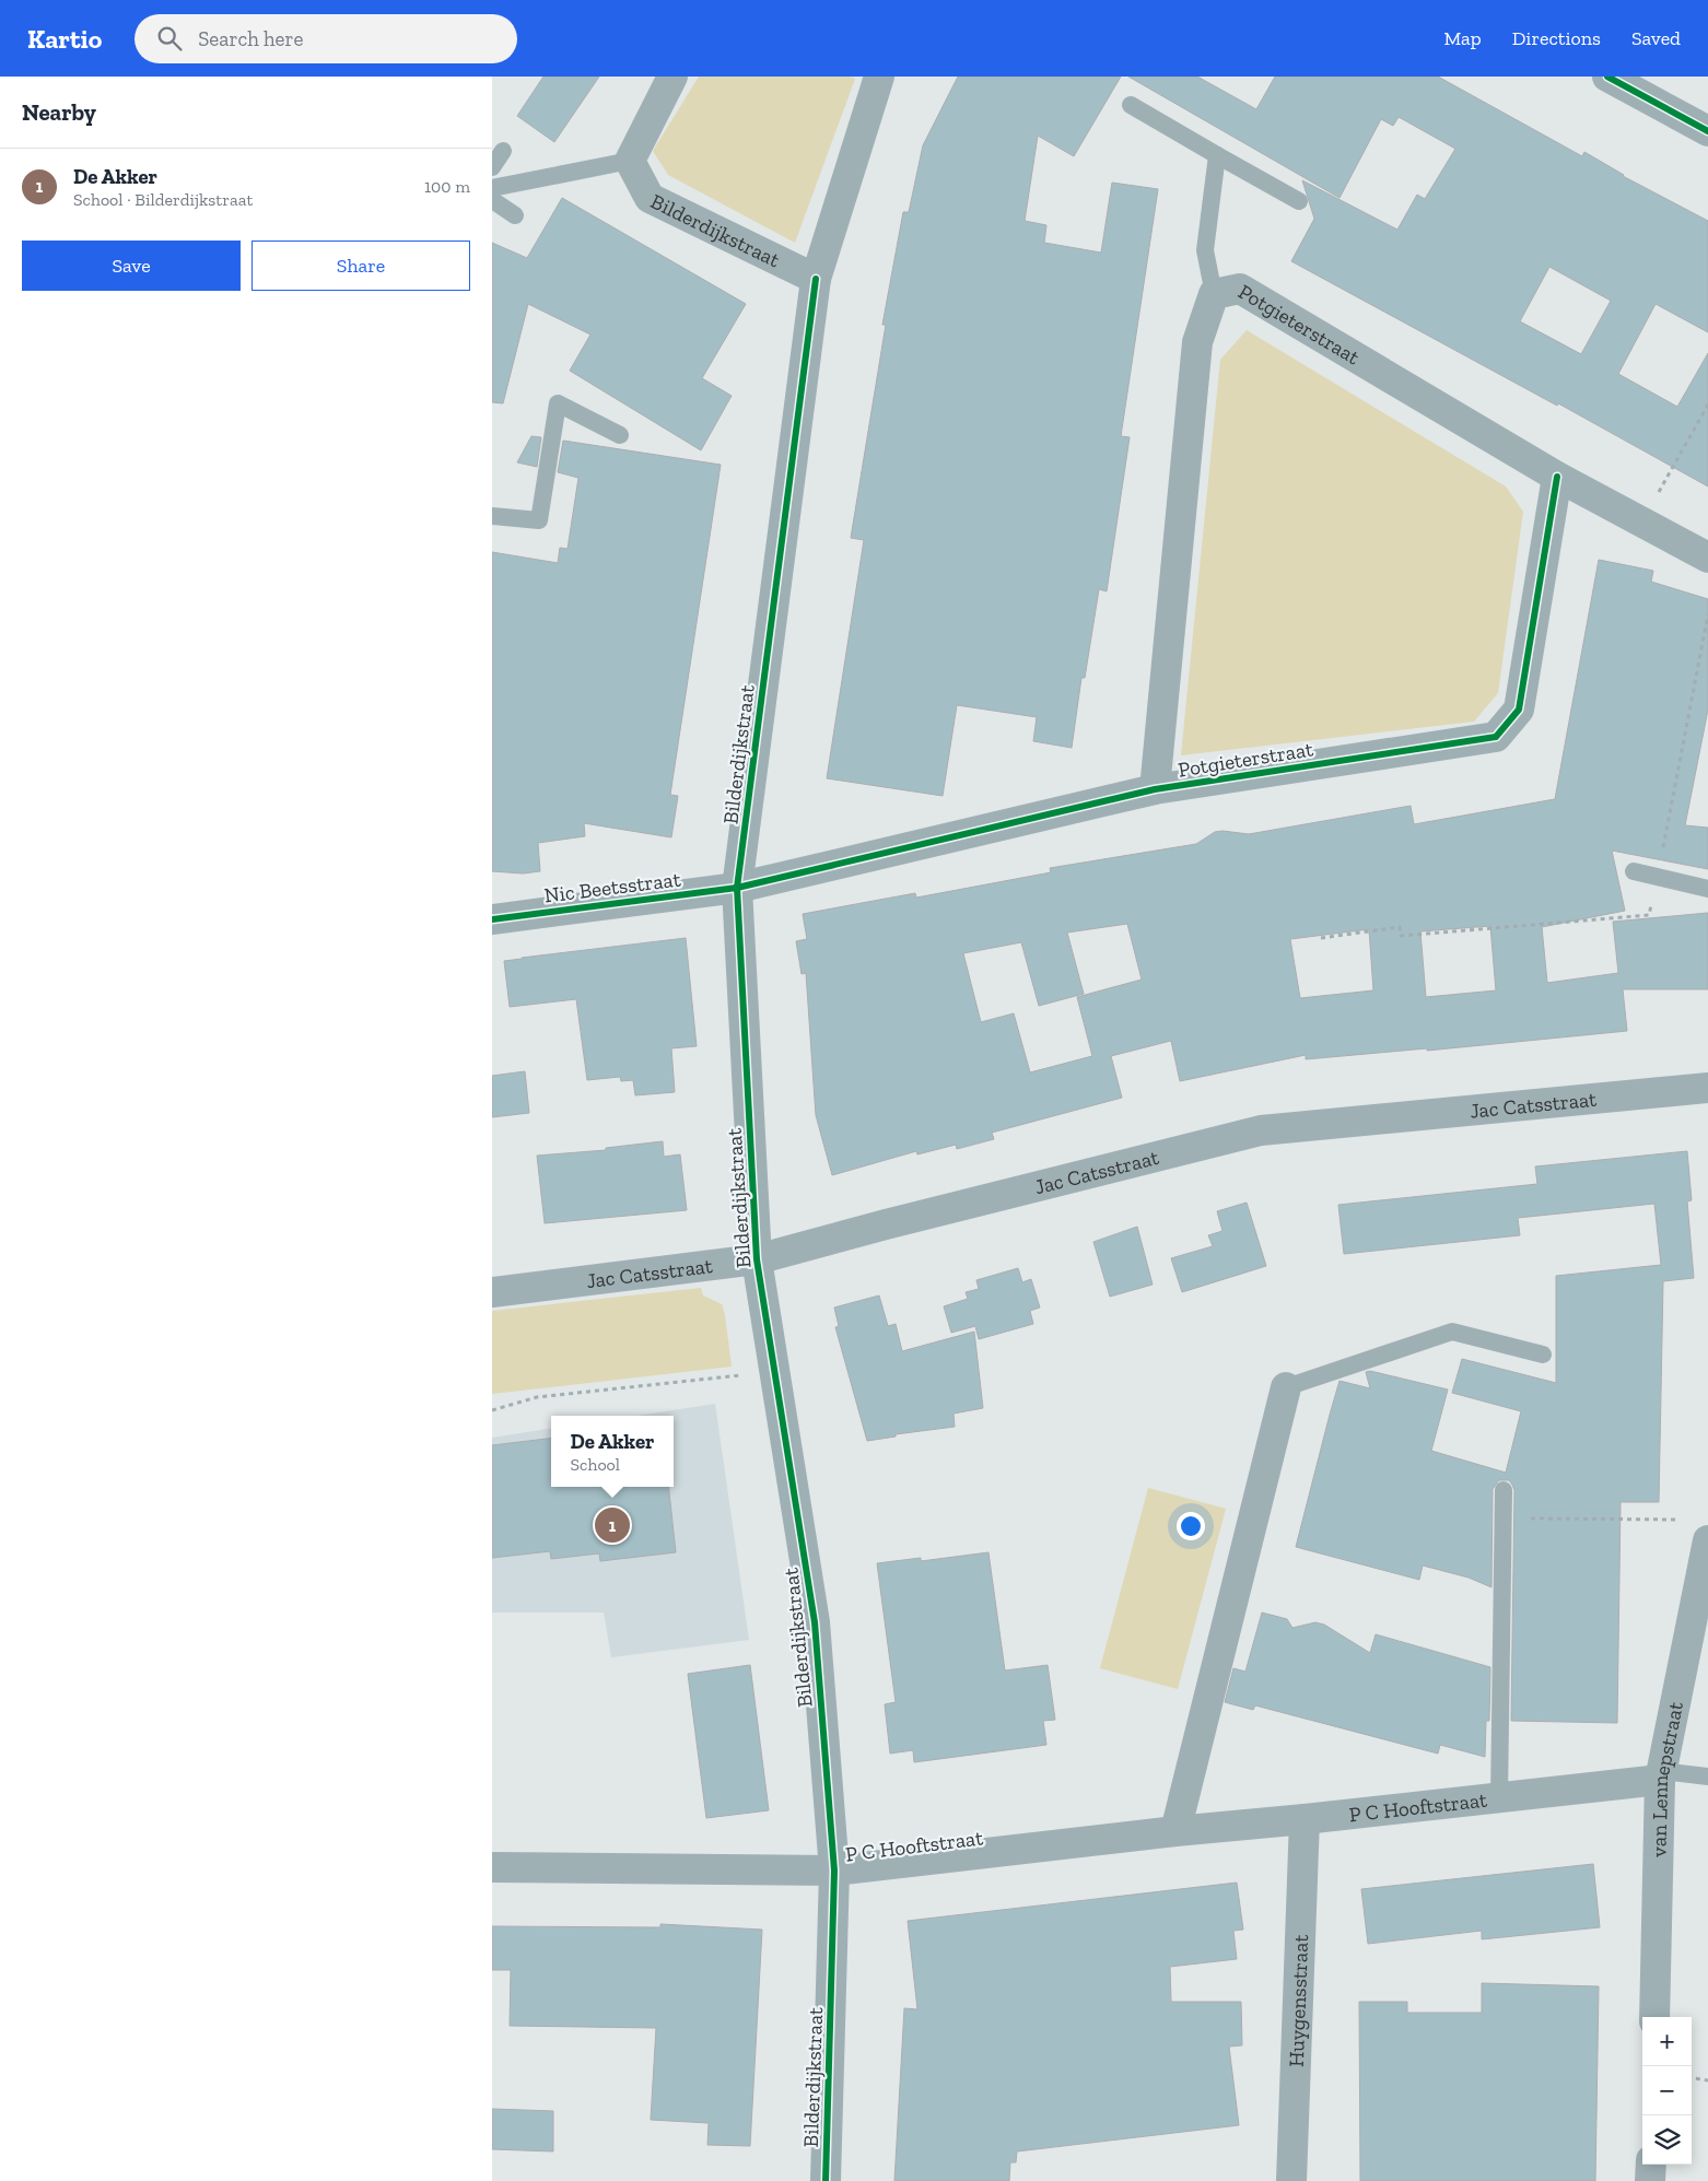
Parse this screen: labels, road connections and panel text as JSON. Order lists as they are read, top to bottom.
{
  "streets": {
    "street": [
      "Bilderdijkstraat",
      "Potgieterstraat",
      "Nic Beetsstraat",
      "Jac Catsstraat",
      "van Lennepstraat",
      "P C Hooftstraat",
      "Huygensstraat"
    ]
  },
  "crossings": [
    ["Bilderdijkstraat", "Potgieterstraat"],
    ["Bilderdijkstraat", "Nic Beetsstraat"],
    ["Bilderdijkstraat", "Jac Catsstraat"],
    ["Bilderdijkstraat", "P C Hooftstraat"],
    ["Potgieterstraat", "Nic Beetsstraat"],
    ["van Lennepstraat", "P C Hooftstraat"],
    ["P C Hooftstraat", "Huygensstraat"]
  ],
  "page": {
    "header": "Kartio",
    "search": "Search here",
    "nav": ["Map", "Directions", "Saved"],
    "heading": "Nearby",
    "list": [
      {
        "mark": "1",
        "name": "De Akker",
        "note": "School · Bilderdijkstraat",
        "value": "100 m"
      }
    ],
    "buttons": ["Save", "Share"],
    "popup": ["De Akker", "School"],
    "pins": "1",
    "map_buttons": ["+", "−"]
  }
}
